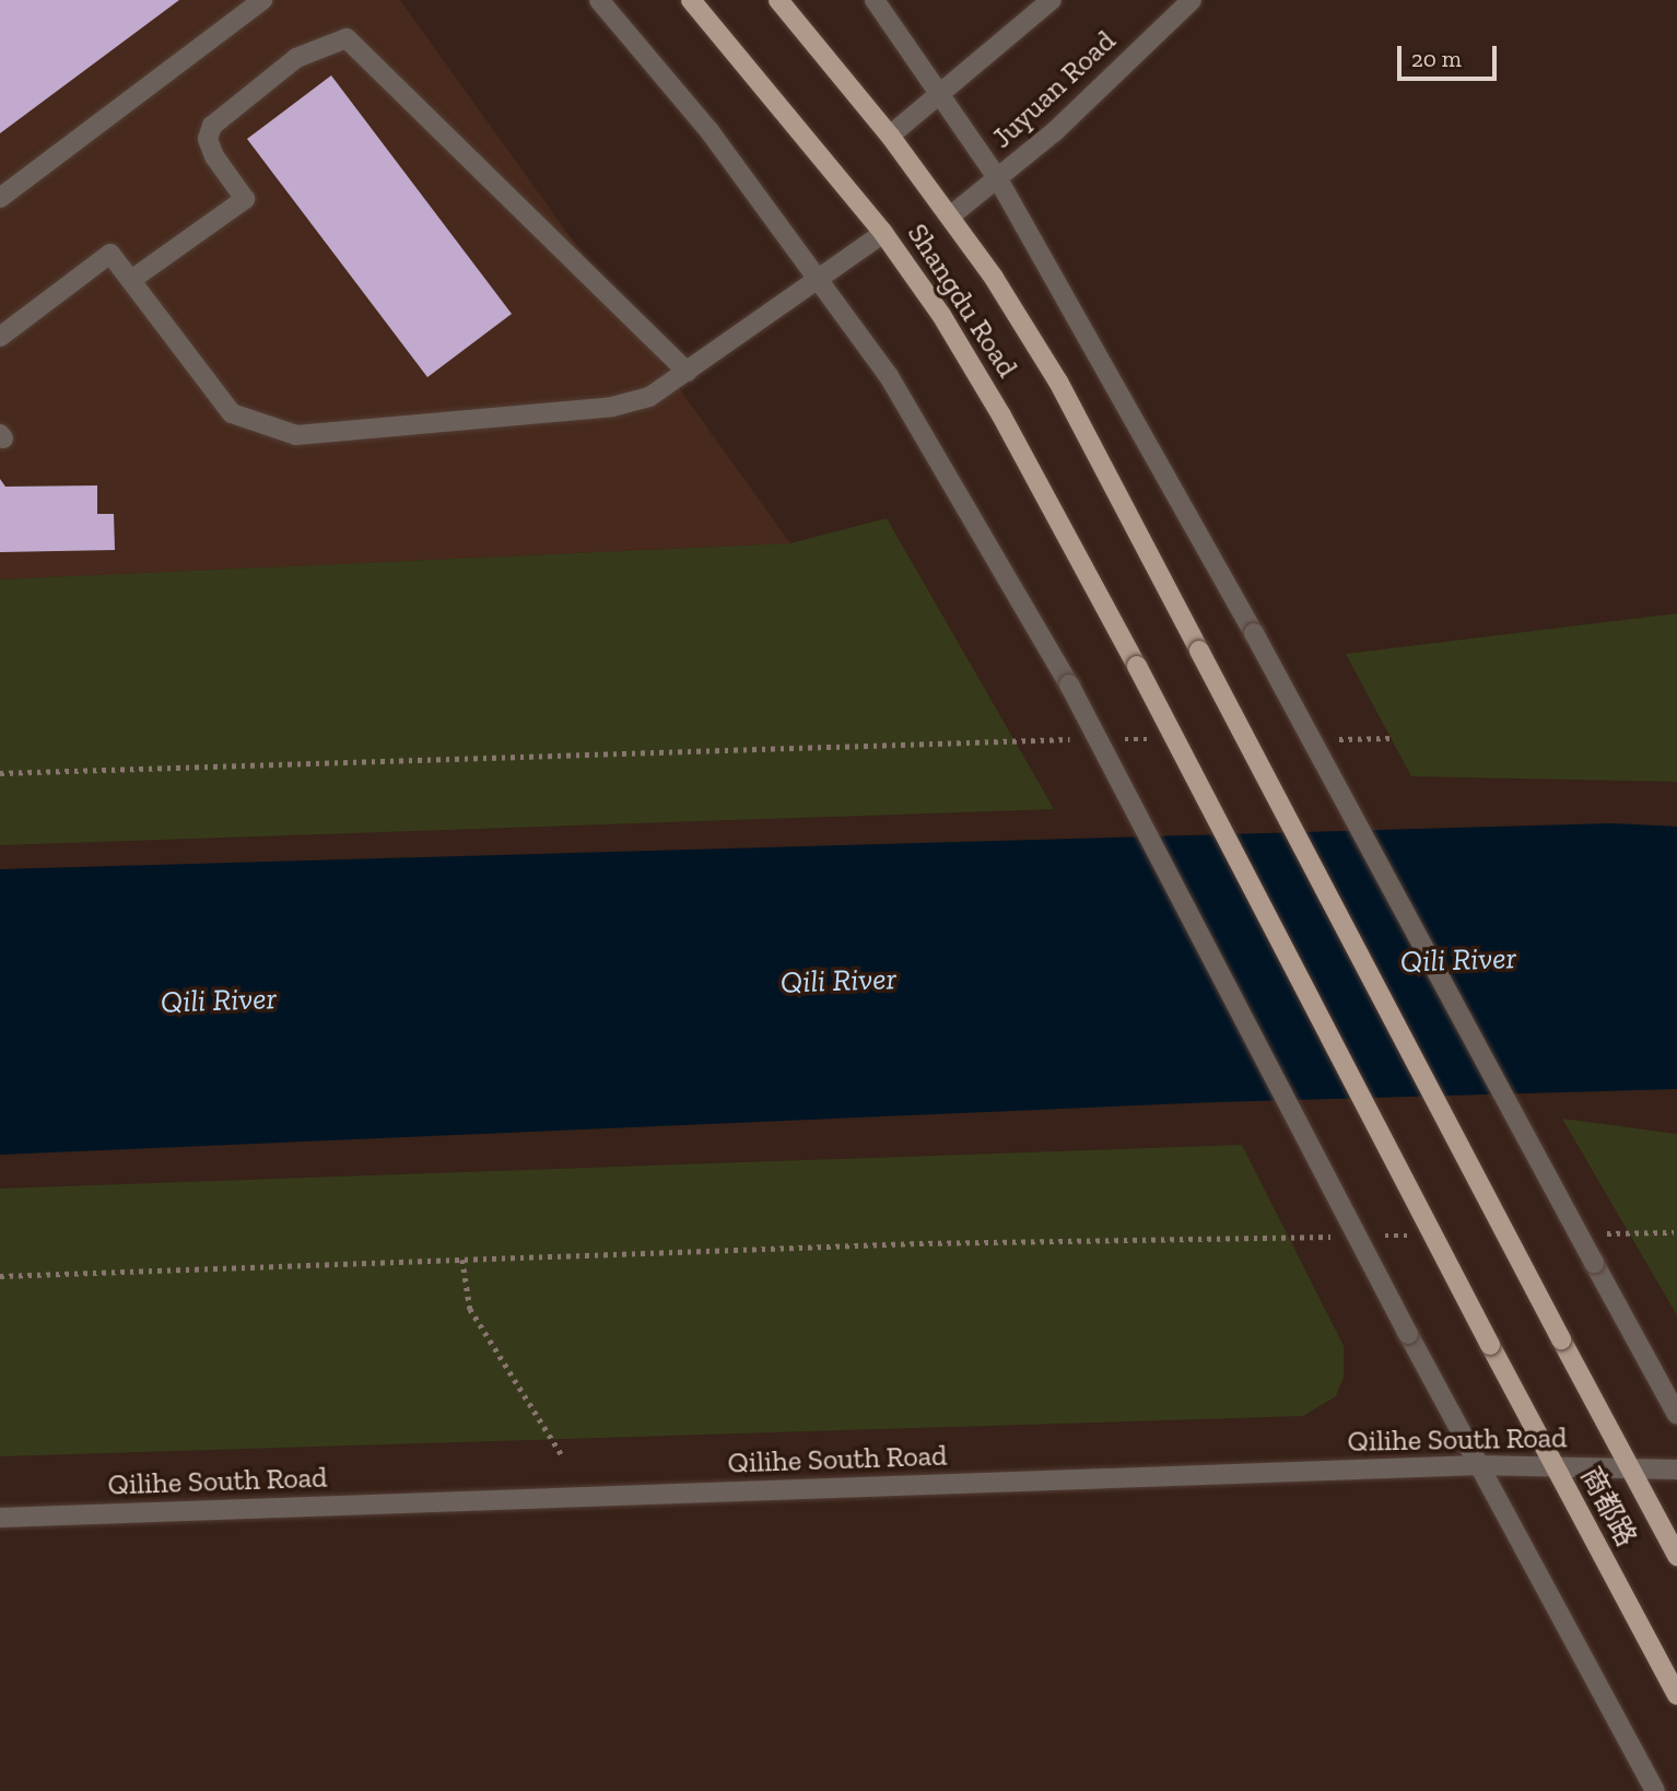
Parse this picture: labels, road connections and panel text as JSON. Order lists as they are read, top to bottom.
{
  "streets": {
    "main road": ["Shangdu Road", "商都路"],
    "street": ["Juyuan Road", "Qilihe South Road"]
  },
  "crossings": [
    ["Juyuan Road", "Shangdu Road"],
    ["Shangdu Road", "商都路"],
    ["Qilihe South Road", "商都路"]
  ],
  "water": ["Qili River"],
  "scale_bar": "20 m"
}
